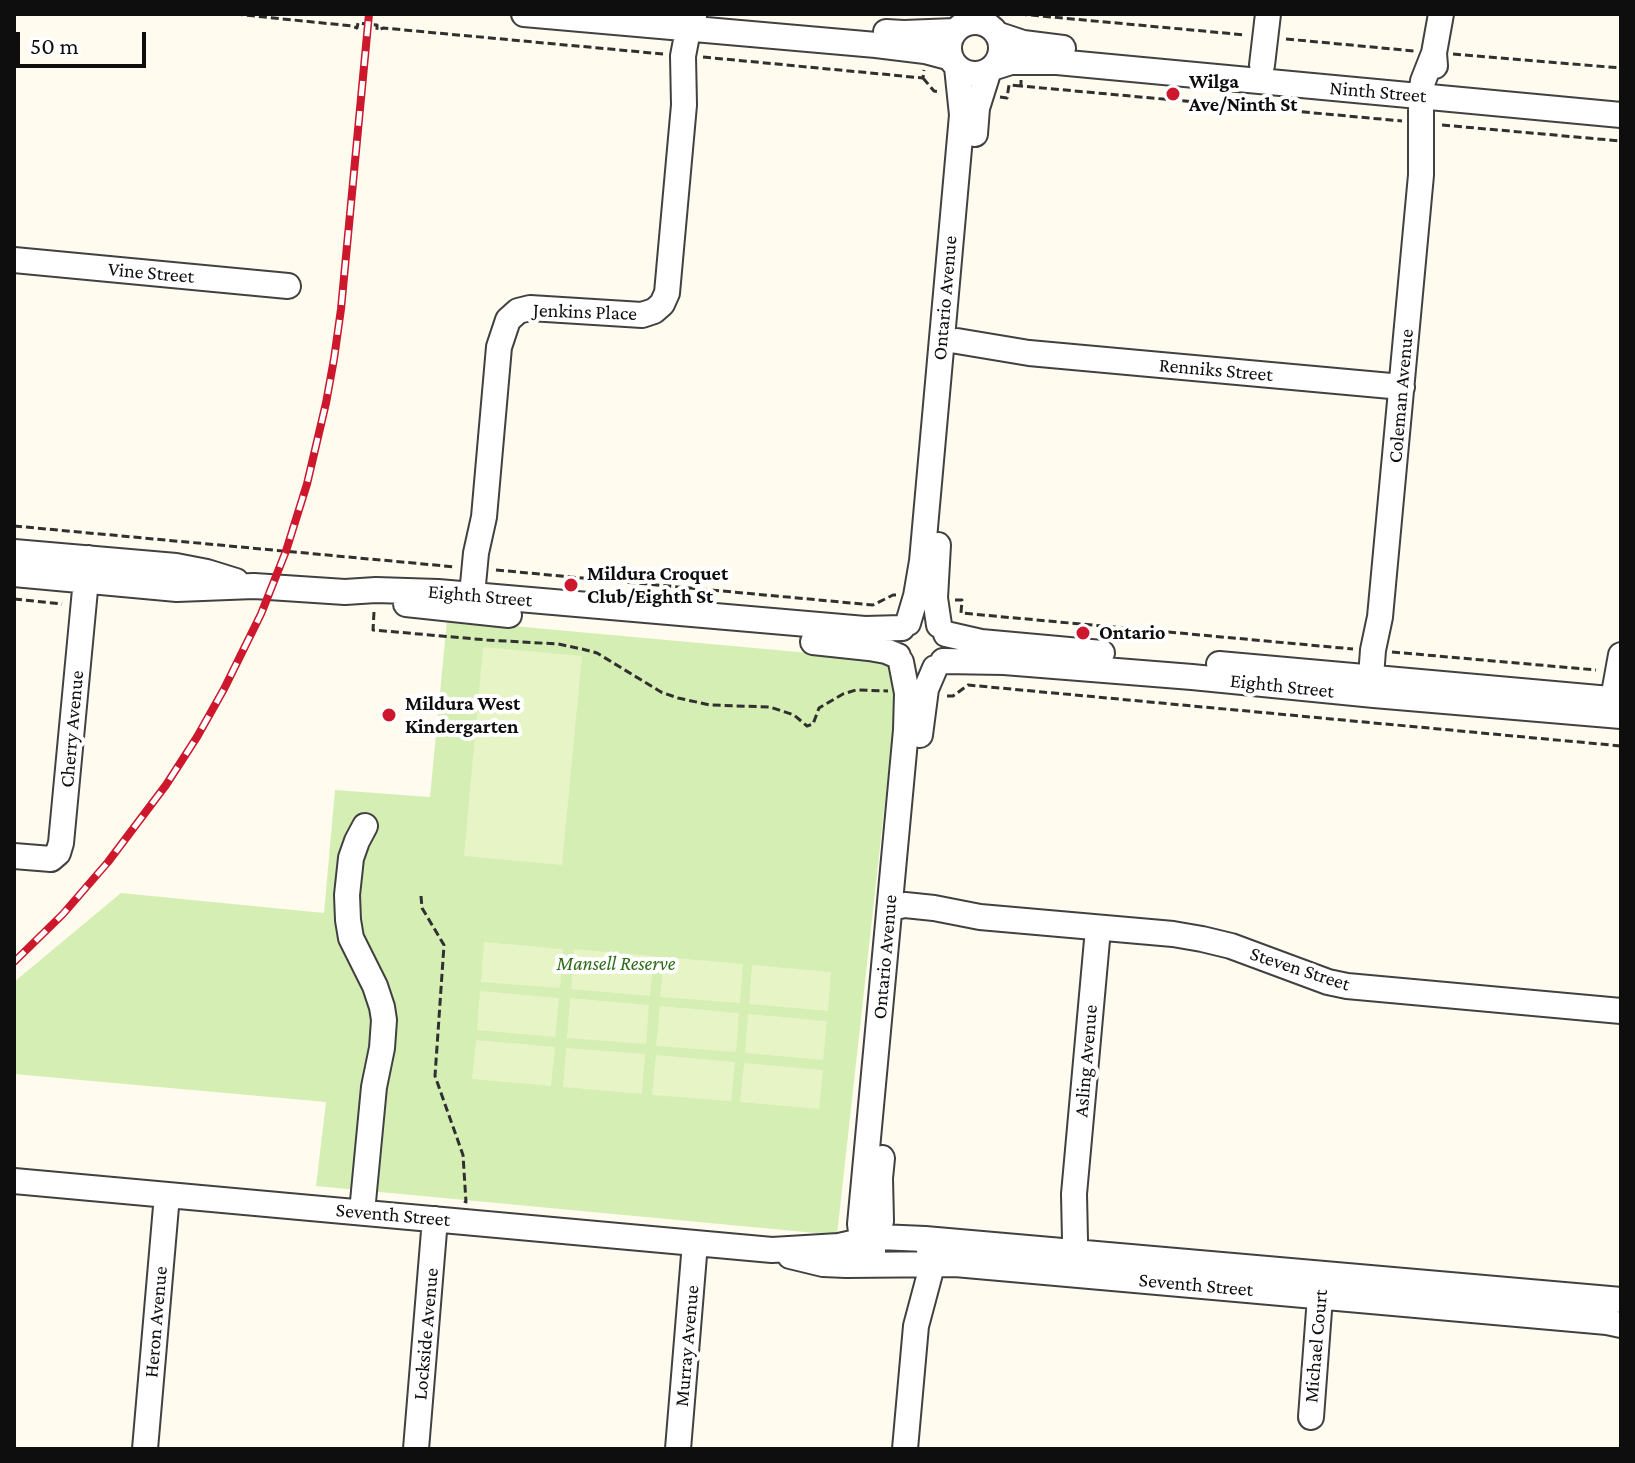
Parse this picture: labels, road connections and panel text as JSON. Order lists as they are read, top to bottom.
{
  "streets": {
    "street": [
      "Ninth Street",
      "Vine Street",
      "Ontario Avenue",
      "Jenkins Place",
      "Renniks Street",
      "Coleman Avenue",
      "Eighth Street",
      "Cherry Avenue",
      "Steven Street",
      "Asling Avenue",
      "Seventh Street",
      "Heron Avenue",
      "Lockside Avenue",
      "Murray Avenue",
      "Michael Court"
    ]
  },
  "crossings": [
    ["Ninth Street", "Ontario Avenue"],
    ["Ninth Street", "Coleman Avenue"],
    ["Ontario Avenue", "Renniks Street"],
    ["Ontario Avenue", "Eighth Street"],
    ["Ontario Avenue", "Steven Street"],
    ["Ontario Avenue", "Seventh Street"],
    ["Jenkins Place", "Eighth Street"],
    ["Renniks Street", "Coleman Avenue"],
    ["Coleman Avenue", "Eighth Street"],
    ["Eighth Street", "Cherry Avenue"],
    ["Steven Street", "Asling Avenue"],
    ["Asling Avenue", "Seventh Street"],
    ["Seventh Street", "Heron Avenue"],
    ["Seventh Street", "Lockside Avenue"],
    ["Seventh Street", "Murray Avenue"],
    ["Seventh Street", "Michael Court"]
  ],
  "parks": ["Mansell Reserve"],
  "places": [
    "Wilga Ave/Ninth St",
    "Mildura Croquet Club/Eighth St",
    "Ontario",
    "Mildura West Kindergarten"
  ],
  "scale_bar": "50 m"
}
